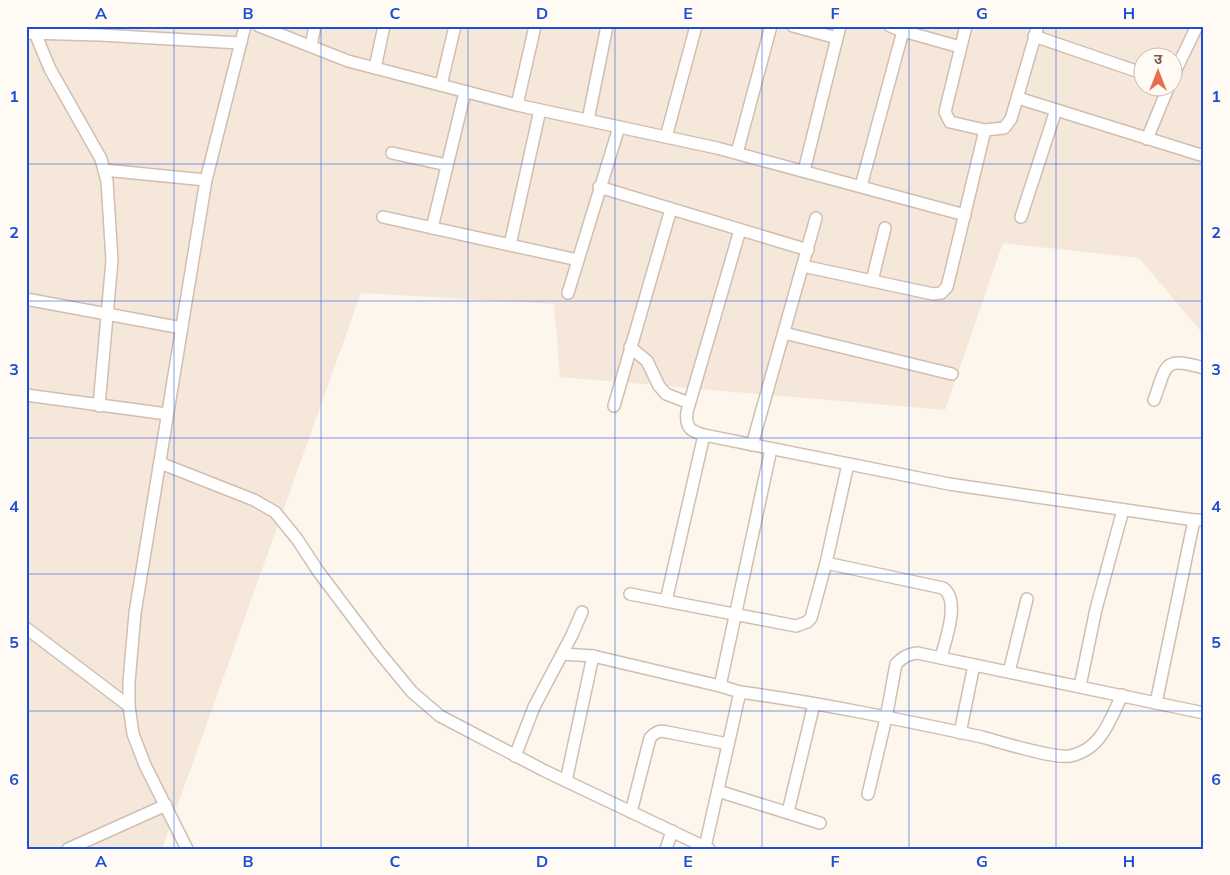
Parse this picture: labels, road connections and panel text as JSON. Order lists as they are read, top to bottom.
{
  "north": "top",
  "grid": {
    "columns": [
      "A",
      "B",
      "C",
      "D",
      "E",
      "F",
      "G",
      "H"
    ],
    "rows": [
      "1",
      "2",
      "3",
      "4",
      "5",
      "6"
    ]
  }
}
